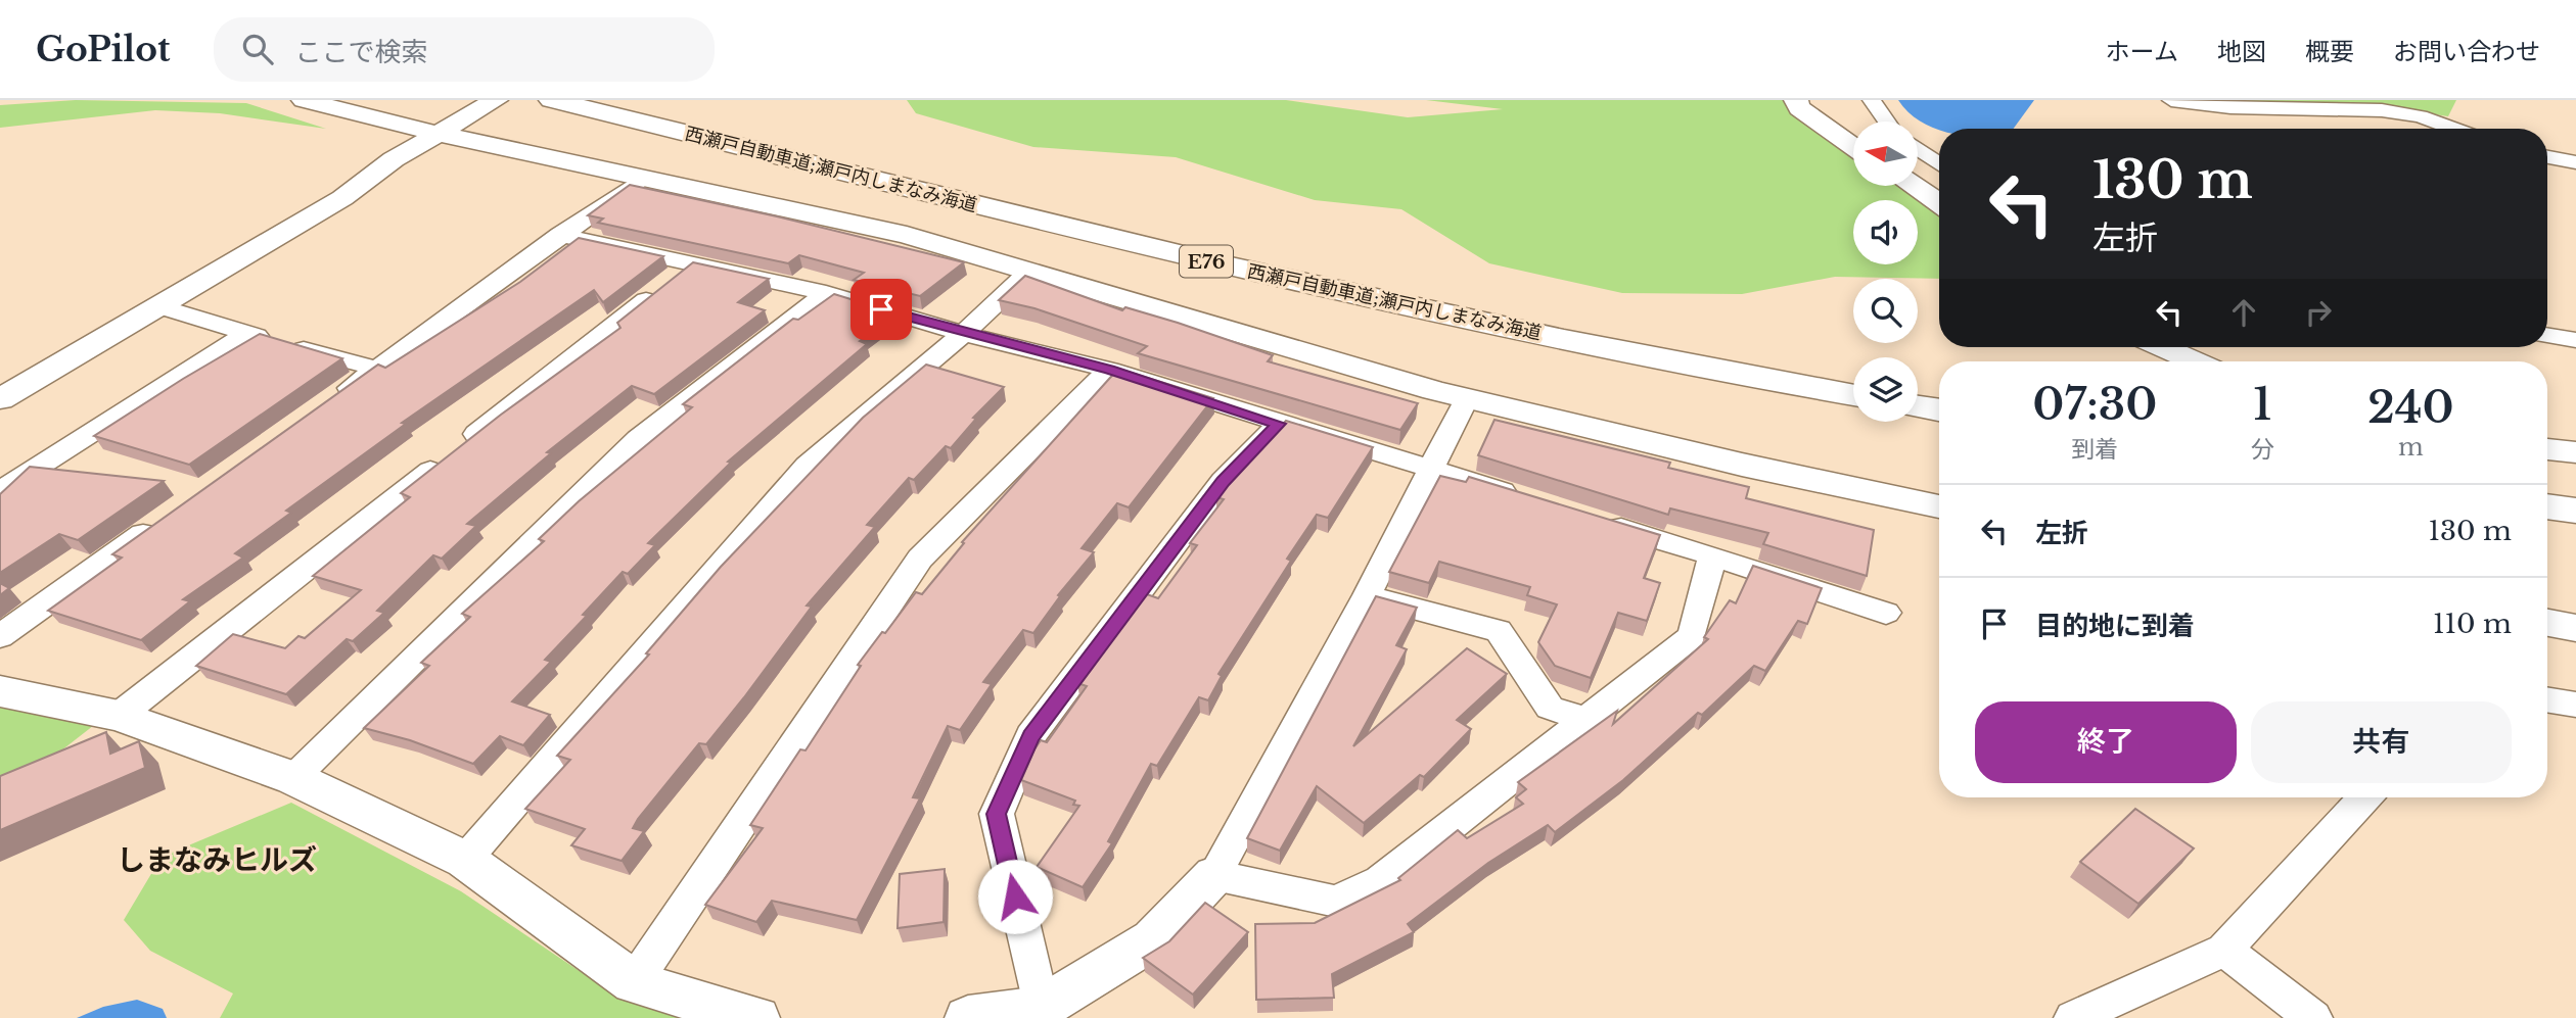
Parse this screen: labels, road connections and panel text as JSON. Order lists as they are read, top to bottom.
{
  "streets": {
    "highway": ["西瀬戸自動車道;瀬戸内しまなみ海道", "E76"]
  },
  "districts": ["しまなみヒルズ"],
  "north": "left",
  "page": {
    "header": "GoPilot",
    "search": "ここで検索",
    "nav": [
      "ホーム",
      "地図",
      "概要",
      "お問い合わせ"
    ],
    "turn": ["130 m", "左折"],
    "eta": [
      "07:30",
      "到着",
      "1",
      "分",
      "240",
      "m"
    ],
    "list": [
      {
        "name": "左折",
        "value": "130 m"
      },
      {
        "name": "目的地に到着",
        "value": "110 m"
      }
    ],
    "buttons": ["終了", "共有"]
  }
}
